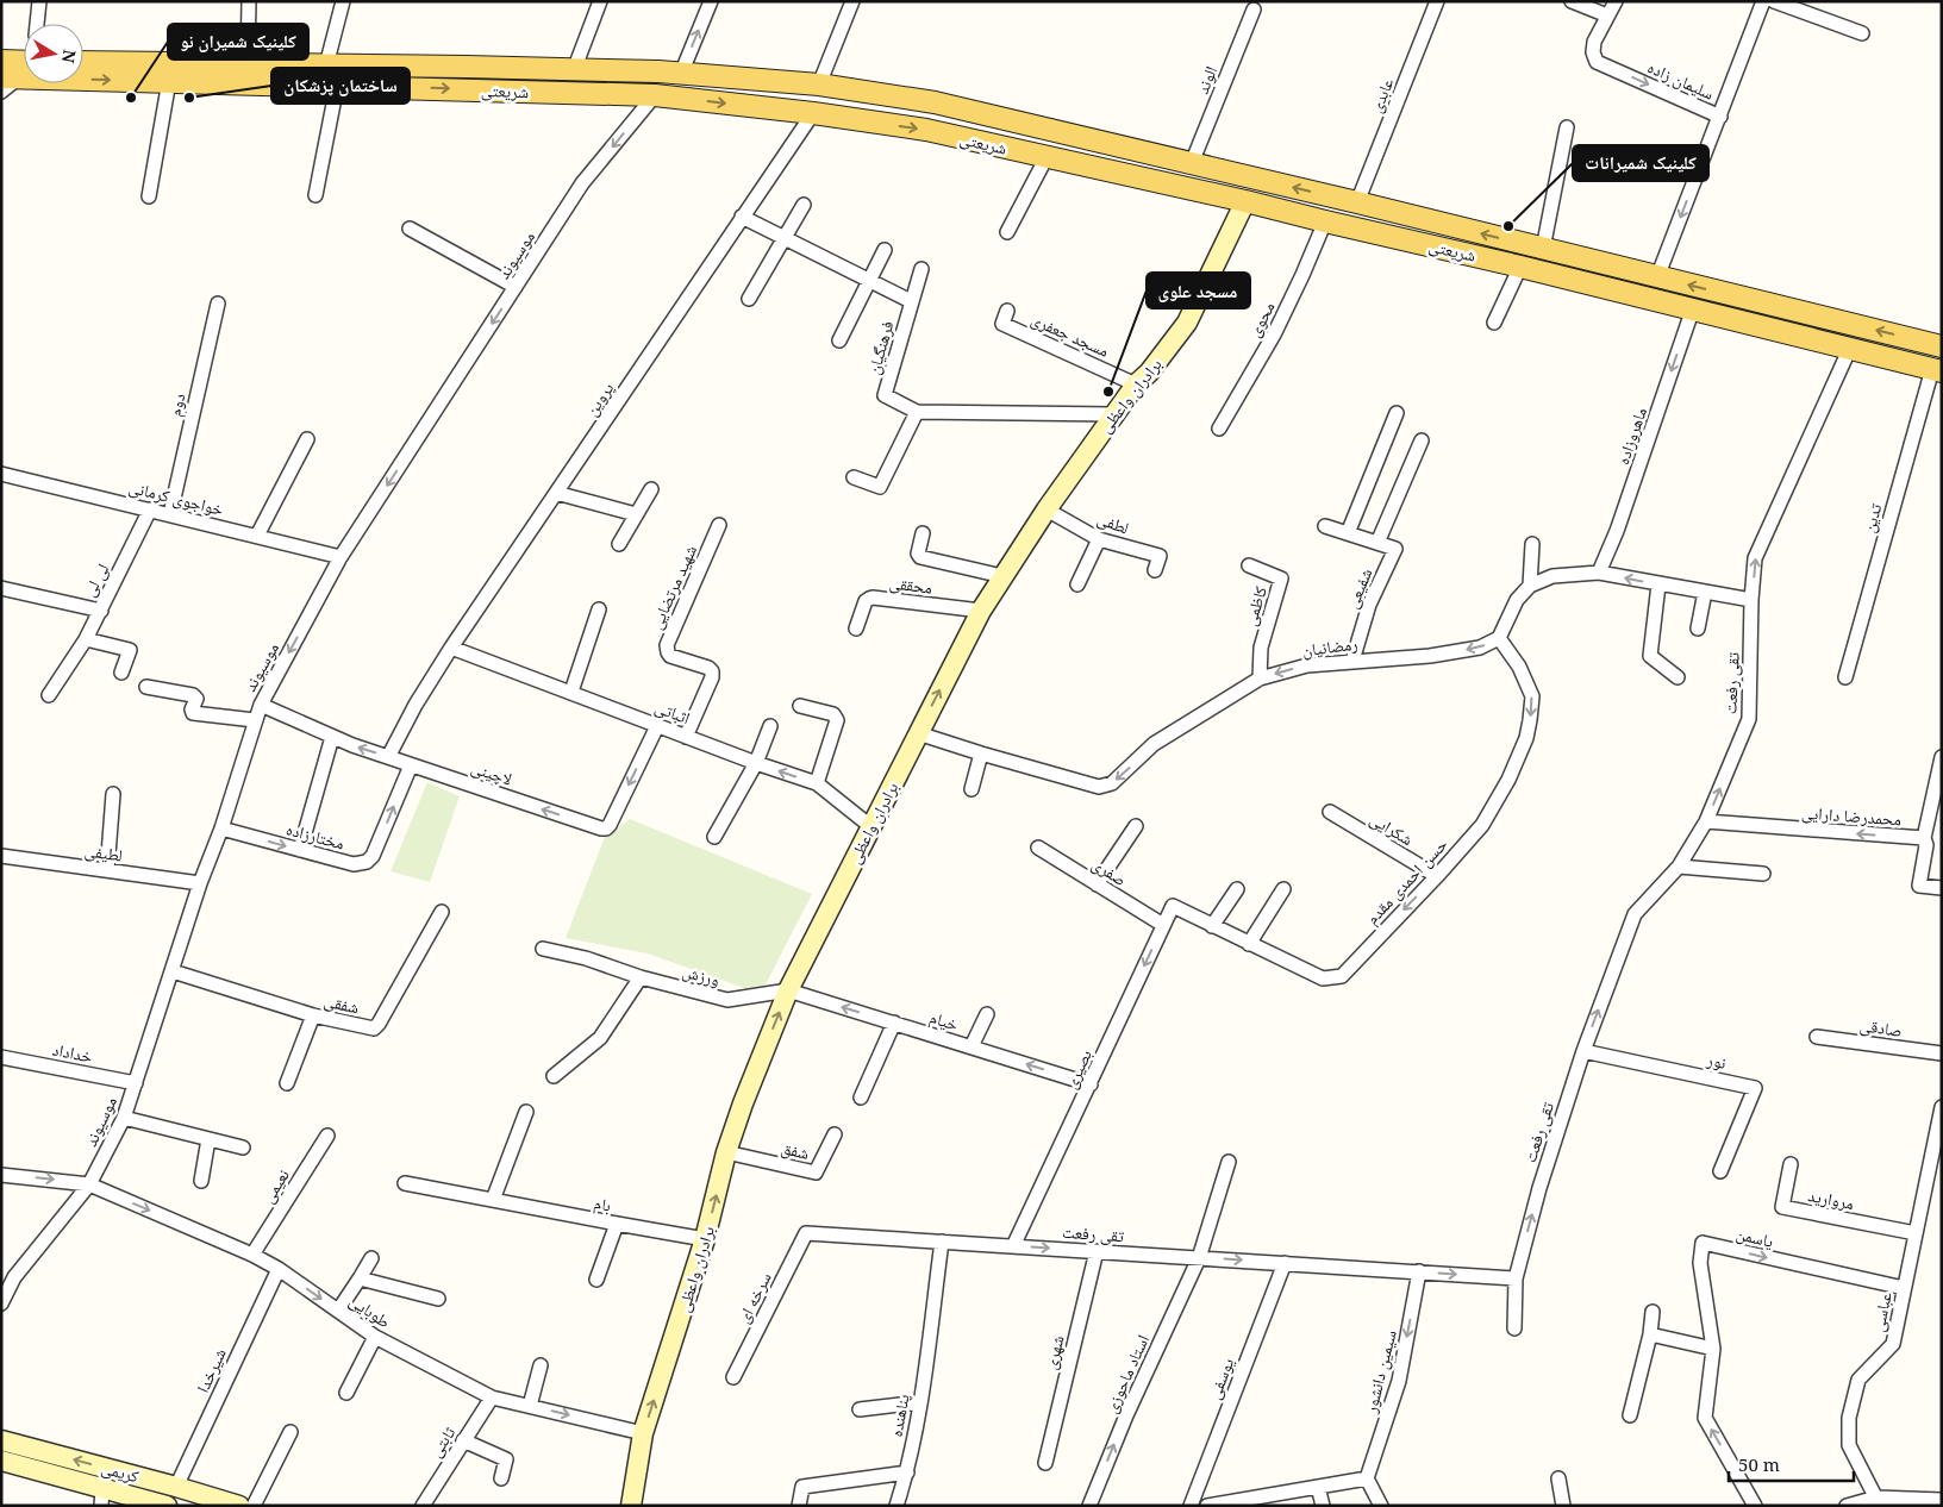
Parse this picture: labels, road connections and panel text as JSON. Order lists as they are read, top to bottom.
{
  "streets": {
    "main road": ["شریعتی", "برادران واعظی", "کریمی"],
    "street": [
      "الوند",
      "سلیمان زاده",
      "عابدی",
      "موسیوند",
      "محوی",
      "مسجد جعفری",
      "فرهنگیان",
      "پروین",
      "دوم",
      "ماهروزاده",
      "خواجوی کرمانی",
      "تدین",
      "لطفی",
      "لی لی",
      "محققی",
      "شهید مرتضایی",
      "شفیعی",
      "کاظمی",
      "رمضانیان",
      "تقی رفعت",
      "اثباتی",
      "لاچینی",
      "محمدرضا دارایی",
      "شکرایی",
      "مختارزاده",
      "لطیفی",
      "صفری",
      "حسن احمدی مقدم",
      "ورزش",
      "شفقی",
      "خیام",
      "صادقی",
      "خداداد",
      "نور",
      "بصیری",
      "شفق",
      "نعیمی",
      "مروارید",
      "بام",
      "یاسمن",
      "سرخه ای",
      "طوبایی",
      "عباسی",
      "شهری",
      "شیرخدا",
      "سیمین دانشور",
      "استاد ماحوزی",
      "یوسفی",
      "پناهنده",
      "ثابتی"
    ]
  },
  "crossings": [
    ["الوند", "شریعتی"],
    ["سلیمان زاده", "شریعتی"],
    ["شریعتی", "عابدی"],
    ["شریعتی", "موسیوند"],
    ["شریعتی", "محوی"],
    ["شریعتی", "برادران واعظی"],
    ["شریعتی", "پروین"],
    ["شریعتی", "ماهروزاده"],
    ["شریعتی", "تدین"],
    ["شریعتی", "تقی رفعت"],
    ["موسیوند", "خواجوی کرمانی"],
    ["موسیوند", "لاچینی"],
    ["موسیوند", "مختارزاده"],
    ["موسیوند", "لطیفی"],
    ["موسیوند", "شفقی"],
    ["موسیوند", "خداداد"],
    ["موسیوند", "طوبایی"],
    ["مسجد جعفری", "برادران واعظی"],
    ["فرهنگیان", "برادران واعظی"],
    ["برادران واعظی", "لطفی"],
    ["برادران واعظی", "محققی"],
    ["برادران واعظی", "رمضانیان"],
    ["برادران واعظی", "اثباتی"],
    ["برادران واعظی", "ورزش"],
    ["برادران واعظی", "خیام"],
    ["برادران واعظی", "شفق"],
    ["برادران واعظی", "بام"],
    ["برادران واعظی", "طوبایی"],
    ["پروین", "اثباتی"],
    ["پروین", "لاچینی"],
    ["دوم", "خواجوی کرمانی"],
    ["خواجوی کرمانی", "لی لی"],
    ["شهید مرتضایی", "اثباتی"],
    ["شفیعی", "رمضانیان"],
    ["کاظمی", "رمضانیان"],
    ["رمضانیان", "حسن احمدی مقدم"],
    ["تقی رفعت", "محمدرضا دارایی"],
    ["تقی رفعت", "نور"],
    ["تقی رفعت", "بصیری"],
    ["تقی رفعت", "سرخه ای"],
    ["تقی رفعت", "شهری"],
    ["تقی رفعت", "سیمین دانشور"],
    ["تقی رفعت", "استاد ماحوزی"],
    ["تقی رفعت", "یوسفی"],
    ["تقی رفعت", "پناهنده"],
    ["اثباتی", "لاچینی"],
    ["لاچینی", "مختارزاده"],
    ["شکرایی", "حسن احمدی مقدم"],
    ["صفری", "بصیری"],
    ["حسن احمدی مقدم", "بصیری"],
    ["ورزش", "خیام"],
    ["خیام", "بصیری"],
    ["نعیمی", "طوبایی"],
    ["مروارید", "عباسی"],
    ["یاسمن", "عباسی"],
    ["طوبایی", "شیرخدا"],
    ["طوبایی", "ثابتی"],
    ["شیرخدا", "کریمی"]
  ],
  "one_way": [
    "موسیوند",
    "برادران واعظی",
    "ماهروزاده",
    "رمضانیان",
    "تقی رفعت",
    "محمدرضا دارایی",
    "خیام",
    "بصیری",
    "طوبایی",
    "سیمین دانشور",
    "استاد ماحوزی"
  ],
  "places": [
    "کلینیک شمیران نو",
    "ساختمان پزشکان",
    "کلینیک شمیرانات",
    "مسجد علوی"
  ],
  "scale_bar": "50 m",
  "north": "right"
}
